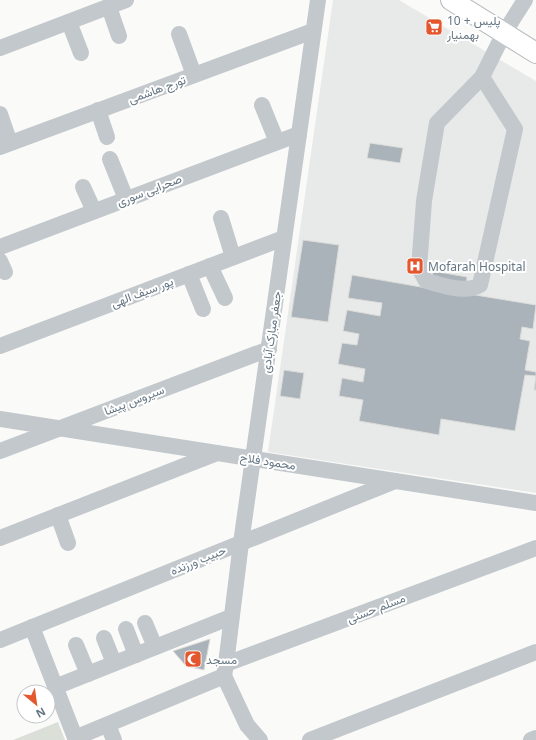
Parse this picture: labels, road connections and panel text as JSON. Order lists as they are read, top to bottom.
{
  "streets": {
    "street": [
      "تورج هاشمی",
      "صحرایی سوری",
      "پور سیف الهی",
      "جعفر مبارک آبادی",
      "سیروس پیشا",
      "محمود فلاح",
      "حبیب ورزنده",
      "مسلم حسنی"
    ]
  },
  "crossings": [
    ["تورج هاشمی", "جعفر مبارک آبادی"],
    ["صحرایی سوری", "جعفر مبارک آبادی"],
    ["پور سیف الهی", "جعفر مبارک آبادی"],
    ["جعفر مبارک آبادی", "سیروس پیشا"],
    ["جعفر مبارک آبادی", "محمود فلاح"],
    ["جعفر مبارک آبادی", "حبیب ورزنده"],
    ["جعفر مبارک آبادی", "مسلم حسنی"],
    ["سیروس پیشا", "محمود فلاح"],
    ["محمود فلاح", "حبیب ورزنده"]
  ],
  "places": {
    "supermarket": ["پلیس + 10 بهمنیار"],
    "hospital": ["Mofarah Hospital"],
    "mosque": ["مسجد"]
  },
  "north": "bottom right"
}
